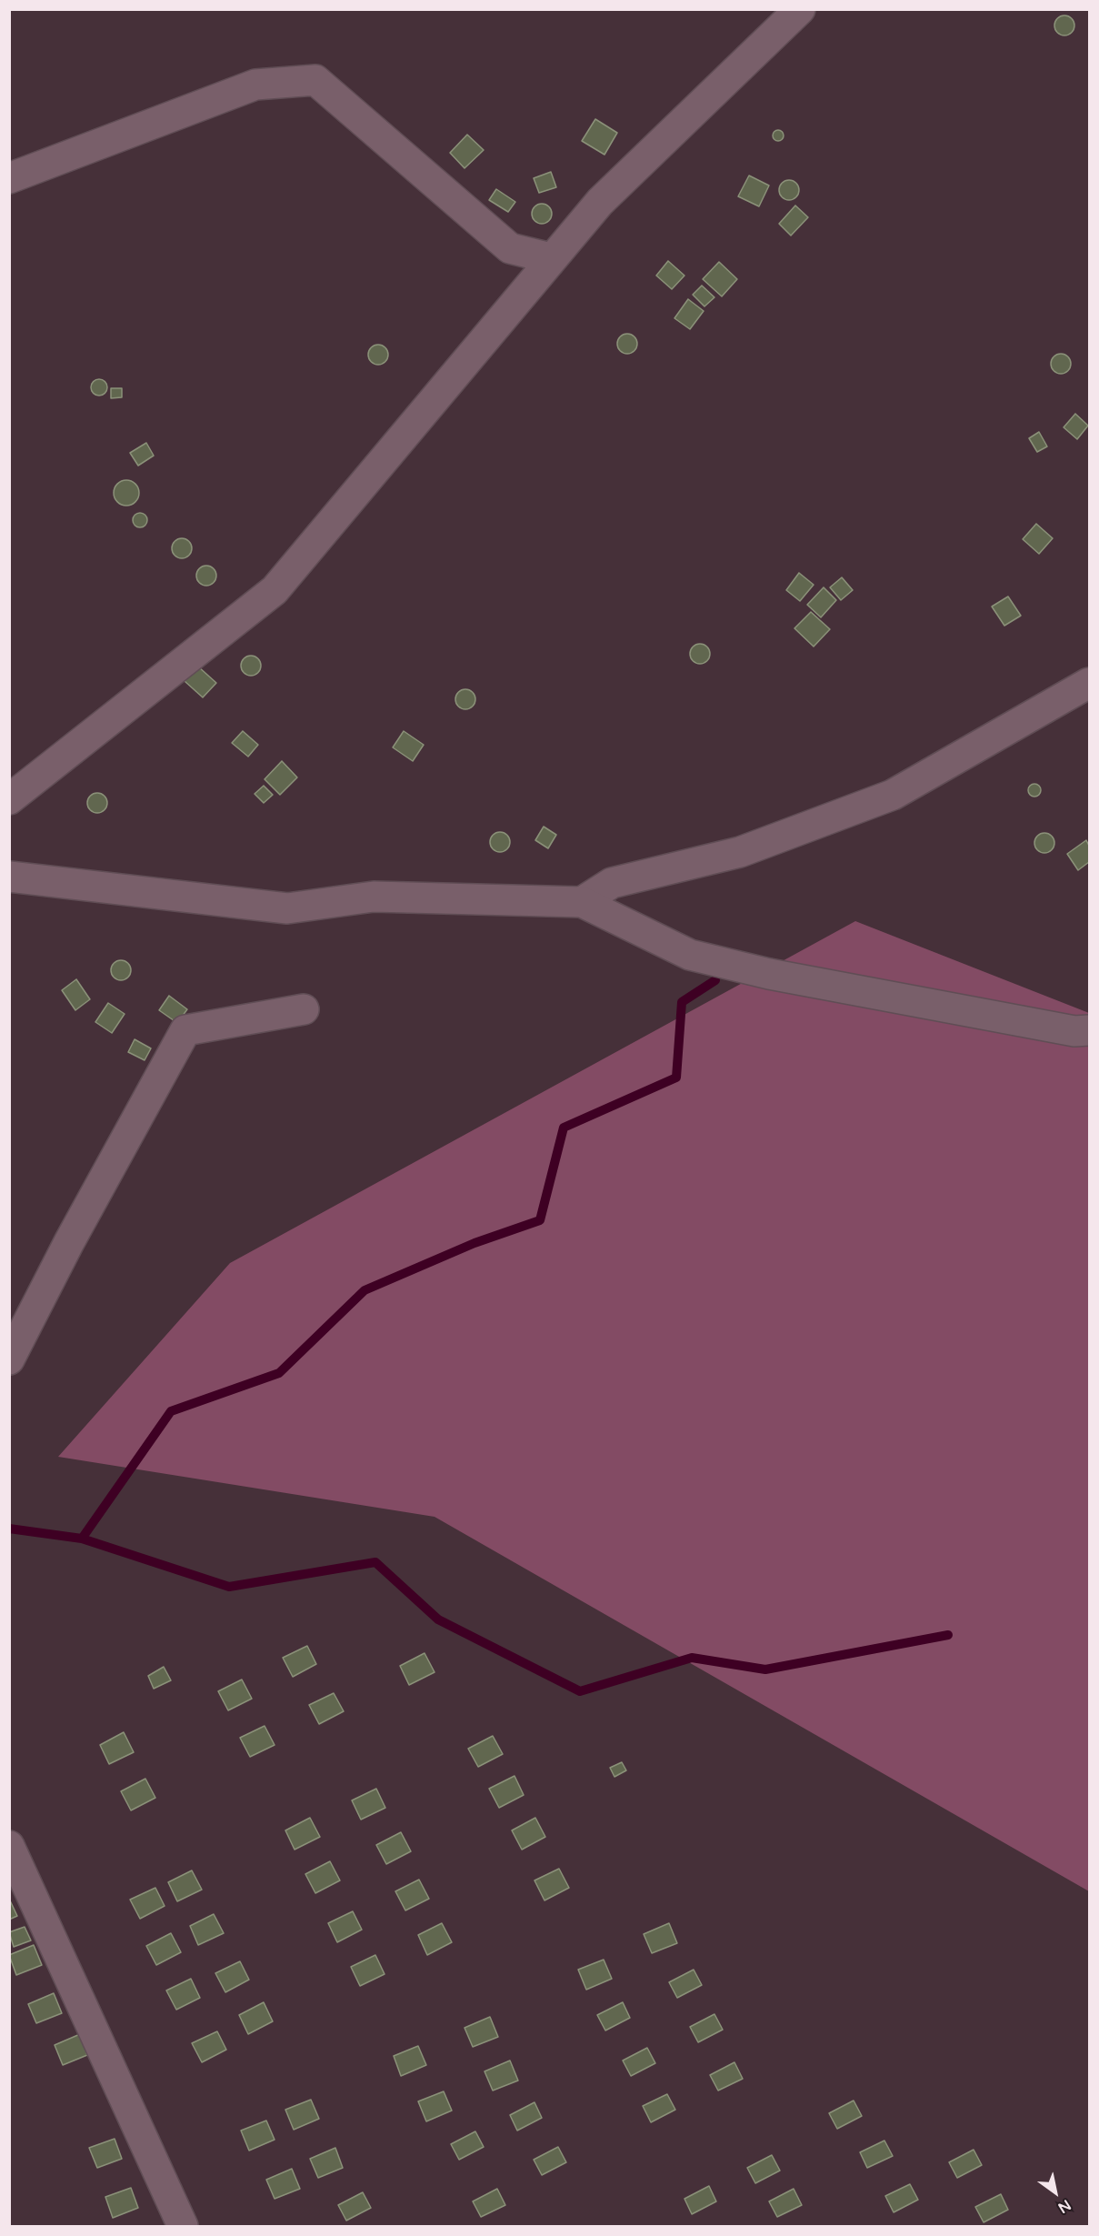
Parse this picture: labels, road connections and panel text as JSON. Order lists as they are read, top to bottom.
{
  "north": "bottom right"
}
